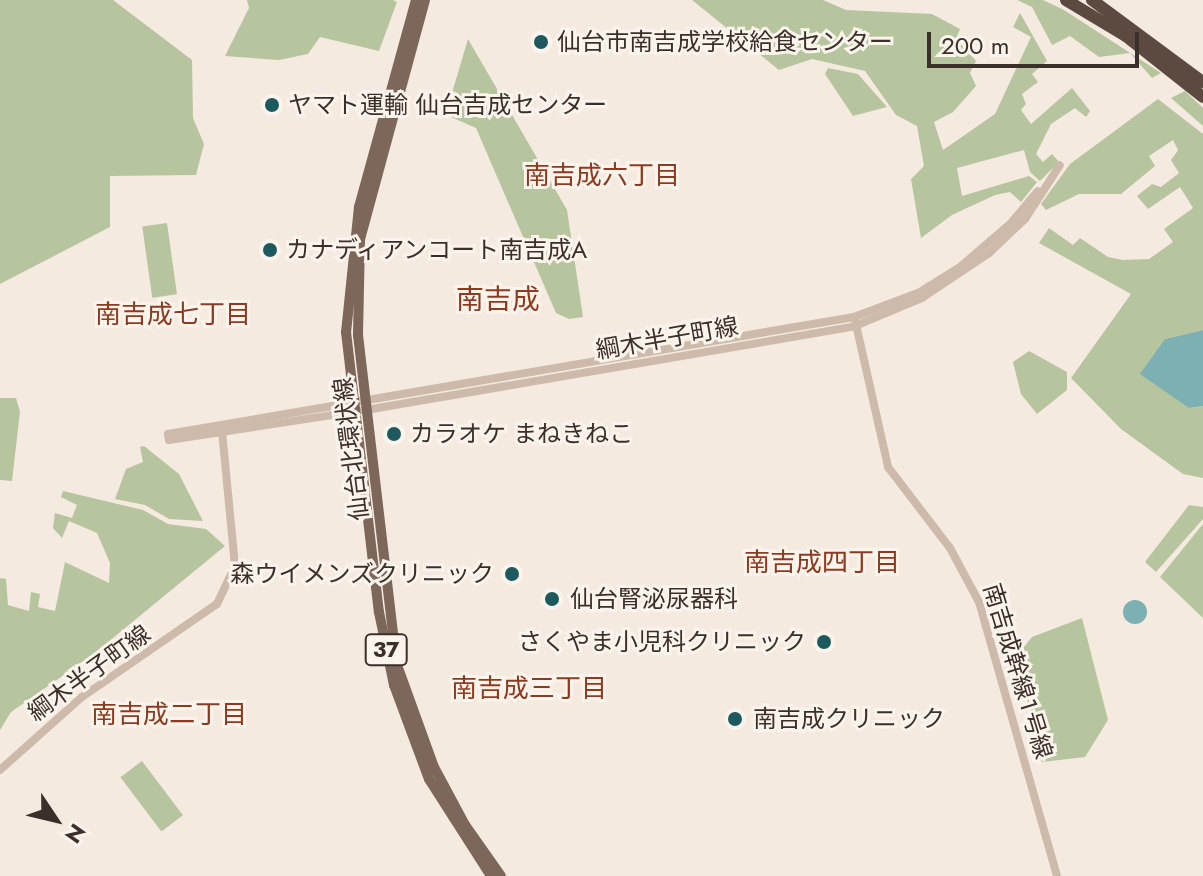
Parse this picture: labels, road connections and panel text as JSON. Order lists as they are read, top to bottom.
{
  "streets": {
    "main road": ["仙台北環状線", "37"],
    "street": ["綱木半子町線", "南吉成幹線１号線"]
  },
  "districts": [
    "南吉成六丁目",
    "南吉成",
    "南吉成七丁目",
    "南吉成四丁目",
    "南吉成三丁目",
    "南吉成二丁目"
  ],
  "places": [
    "仙台市南吉成学校給食センター",
    "ヤマト運輸 仙台吉成センター",
    "カナディアンコート南吉成A",
    "カラオケ まねきねこ",
    "森ウイメンズクリニック",
    "仙台腎泌尿器科",
    "さくやま小児科クリニック",
    "南吉成クリニック"
  ],
  "scale_bar": "200 m",
  "north": "bottom right"
}
